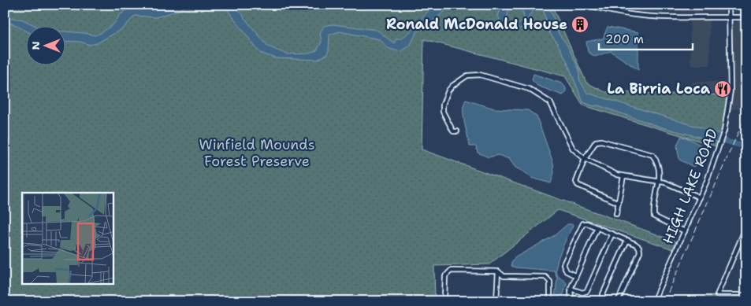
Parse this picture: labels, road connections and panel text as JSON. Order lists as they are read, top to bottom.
{
  "streets": {
    "street": ["HIGH LAKE ROAD"]
  },
  "parks": ["Winfield Mounds Forest Preserve"],
  "places": {
    "building": ["Ronald McDonald House"],
    "restaurant": ["La Birria Loca"]
  },
  "scale_bar": "200 m",
  "north": "left"
}
